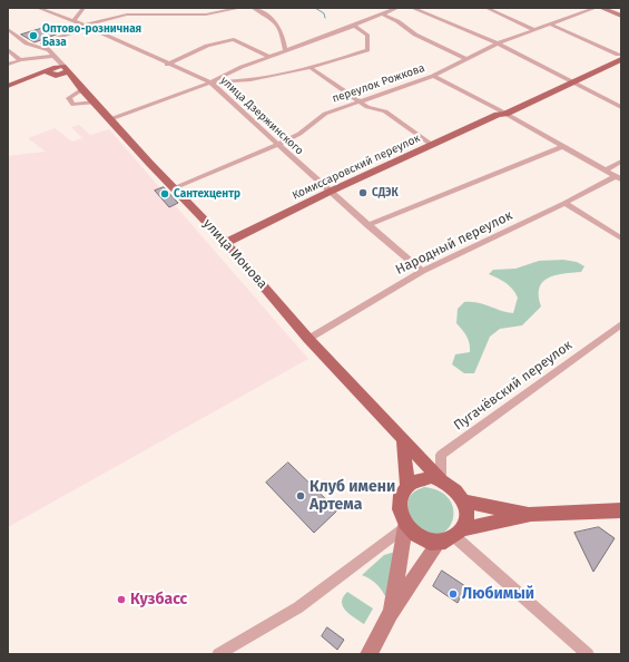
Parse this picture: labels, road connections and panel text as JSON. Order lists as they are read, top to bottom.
{
  "streets": {
    "main road": ["Комиссаровский переулок", "улица Ионова"],
    "street": [
      "переулок Рожкова",
      "улица Дзержинского",
      "Народный переулок",
      "Пугачёвский переулок"
    ]
  },
  "crossings": [
    ["переулок Рожкова", "улица Дзержинского"],
    ["переулок Рожкова", "улица Ионова"],
    ["улица Дзержинского", "Комиссаровский переулок"],
    ["улица Дзержинского", "Народный переулок"],
    ["Комиссаровский переулок", "улица Ионова"],
    ["Народный переулок", "улица Ионова"],
    ["улица Ионова", "Пугачёвский переулок"]
  ],
  "places": [
    "Оптово-розничная База",
    "СДЭК",
    "Сантехцентр",
    "Клуб имени Артема",
    "Любимый",
    "Кузбасс"
  ]
}
